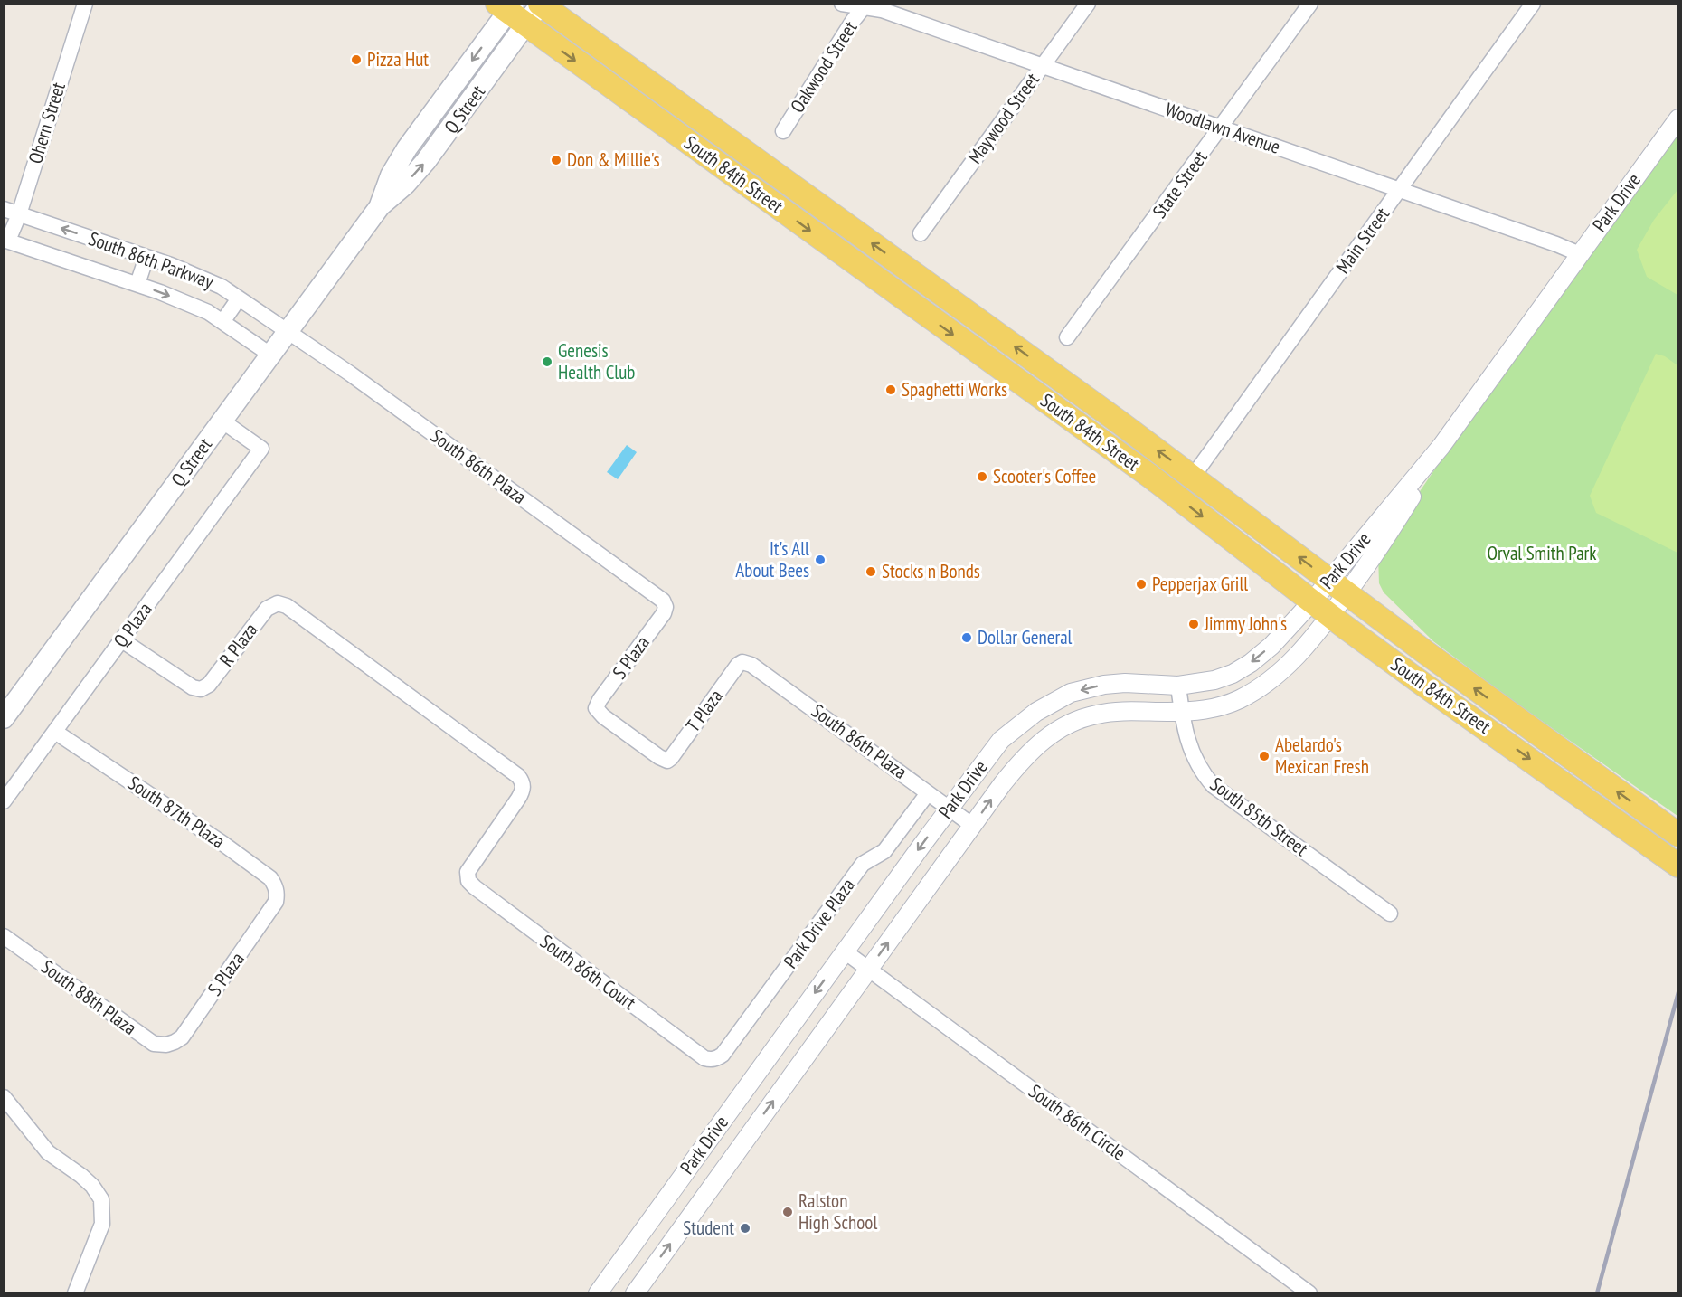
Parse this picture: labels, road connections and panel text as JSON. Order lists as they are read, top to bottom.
{
  "streets": {
    "main road": ["Q Street", "South 84th Street"],
    "street": [
      "Oakwood Street",
      "Maywood Street",
      "Ohern Street",
      "Woodlawn Avenue",
      "State Street",
      "Park Drive",
      "Main Street",
      "South 86th Parkway",
      "South 86th Plaza",
      "Q Plaza",
      "R Plaza",
      "S Plaza",
      "T Plaza",
      "South 87th Plaza",
      "South 85th Street",
      "Park Drive Plaza",
      "South 86th Court",
      "South 88th Plaza",
      "South 86th Circle"
    ]
  },
  "crossings": [
    ["Oakwood Street", "Woodlawn Avenue"],
    ["Q Street", "South 84th Street"],
    ["Q Street", "South 86th Parkway"],
    ["Q Street", "South 86th Plaza"],
    ["Q Street", "Q Plaza"],
    ["Maywood Street", "Woodlawn Avenue"],
    ["Ohern Street", "South 86th Parkway"],
    ["Woodlawn Avenue", "State Street"],
    ["Woodlawn Avenue", "Park Drive"],
    ["Woodlawn Avenue", "Main Street"],
    ["South 84th Street", "Park Drive"],
    ["South 84th Street", "Main Street"],
    ["Park Drive", "South 86th Plaza"],
    ["Park Drive", "South 85th Street"],
    ["Park Drive", "South 86th Circle"],
    ["South 86th Parkway", "South 86th Plaza"],
    ["South 86th Plaza", "S Plaza"],
    ["South 86th Plaza", "T Plaza"],
    ["South 86th Plaza", "Park Drive Plaza"],
    ["Q Plaza", "R Plaza"],
    ["Q Plaza", "South 87th Plaza"],
    ["R Plaza", "South 86th Court"],
    ["S Plaza", "T Plaza"],
    ["S Plaza", "South 87th Plaza"],
    ["S Plaza", "South 88th Plaza"],
    ["Park Drive Plaza", "South 86th Court"]
  ],
  "parks": ["Orval Smith Park"],
  "places": [
    "Pizza Hut",
    "Don & Millie's",
    "Genesis Health Club",
    "Spaghetti Works",
    "Scooter's Coffee",
    "It's All About Bees",
    "Stocks n Bonds",
    "Pepperjax Grill",
    "Jimmy John's",
    "Dollar General",
    "Abelardo's Mexican Fresh",
    "Ralston High School",
    "Student"
  ]
}
